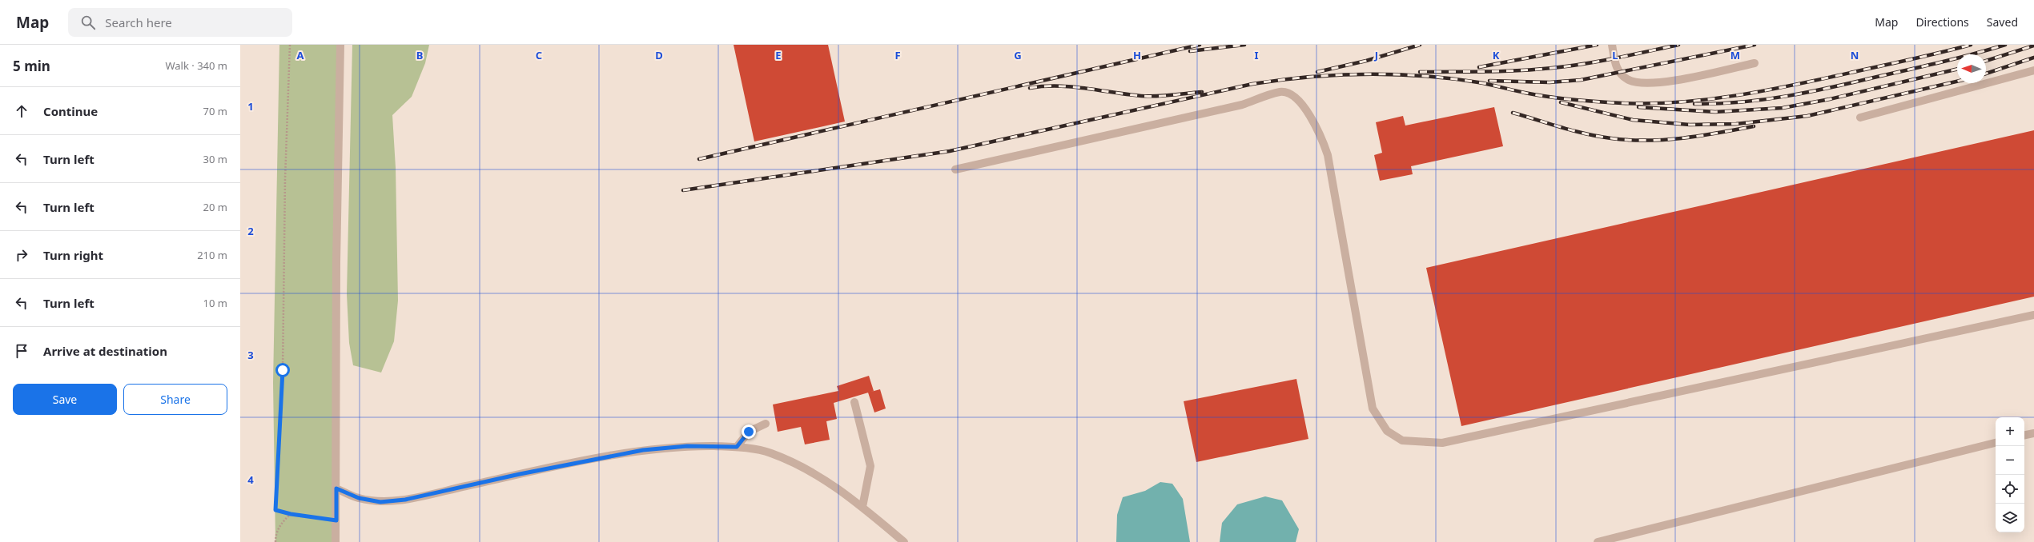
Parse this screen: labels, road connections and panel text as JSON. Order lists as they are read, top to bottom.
{
  "north": "left",
  "page": {
    "header": "Map",
    "search": "Search here",
    "nav": ["Map", "Directions", "Saved"],
    "heading": ["5 min", "Walk · 340 m"],
    "list": [
      ["Continue", "70 m"],
      ["Turn left", "30 m"],
      ["Turn left", "20 m"],
      ["Turn right", "210 m"],
      ["Turn left", "10 m"],
      "Arrive at destination"
    ],
    "buttons": ["Save", "Share"],
    "map_buttons": ["+", "−"]
  },
  "grid": {
    "columns": [
      "A",
      "B",
      "C",
      "D",
      "E",
      "F",
      "G",
      "H",
      "I",
      "J",
      "K",
      "L",
      "M",
      "N"
    ],
    "rows": [
      "1",
      "2",
      "3",
      "4"
    ]
  }
}
